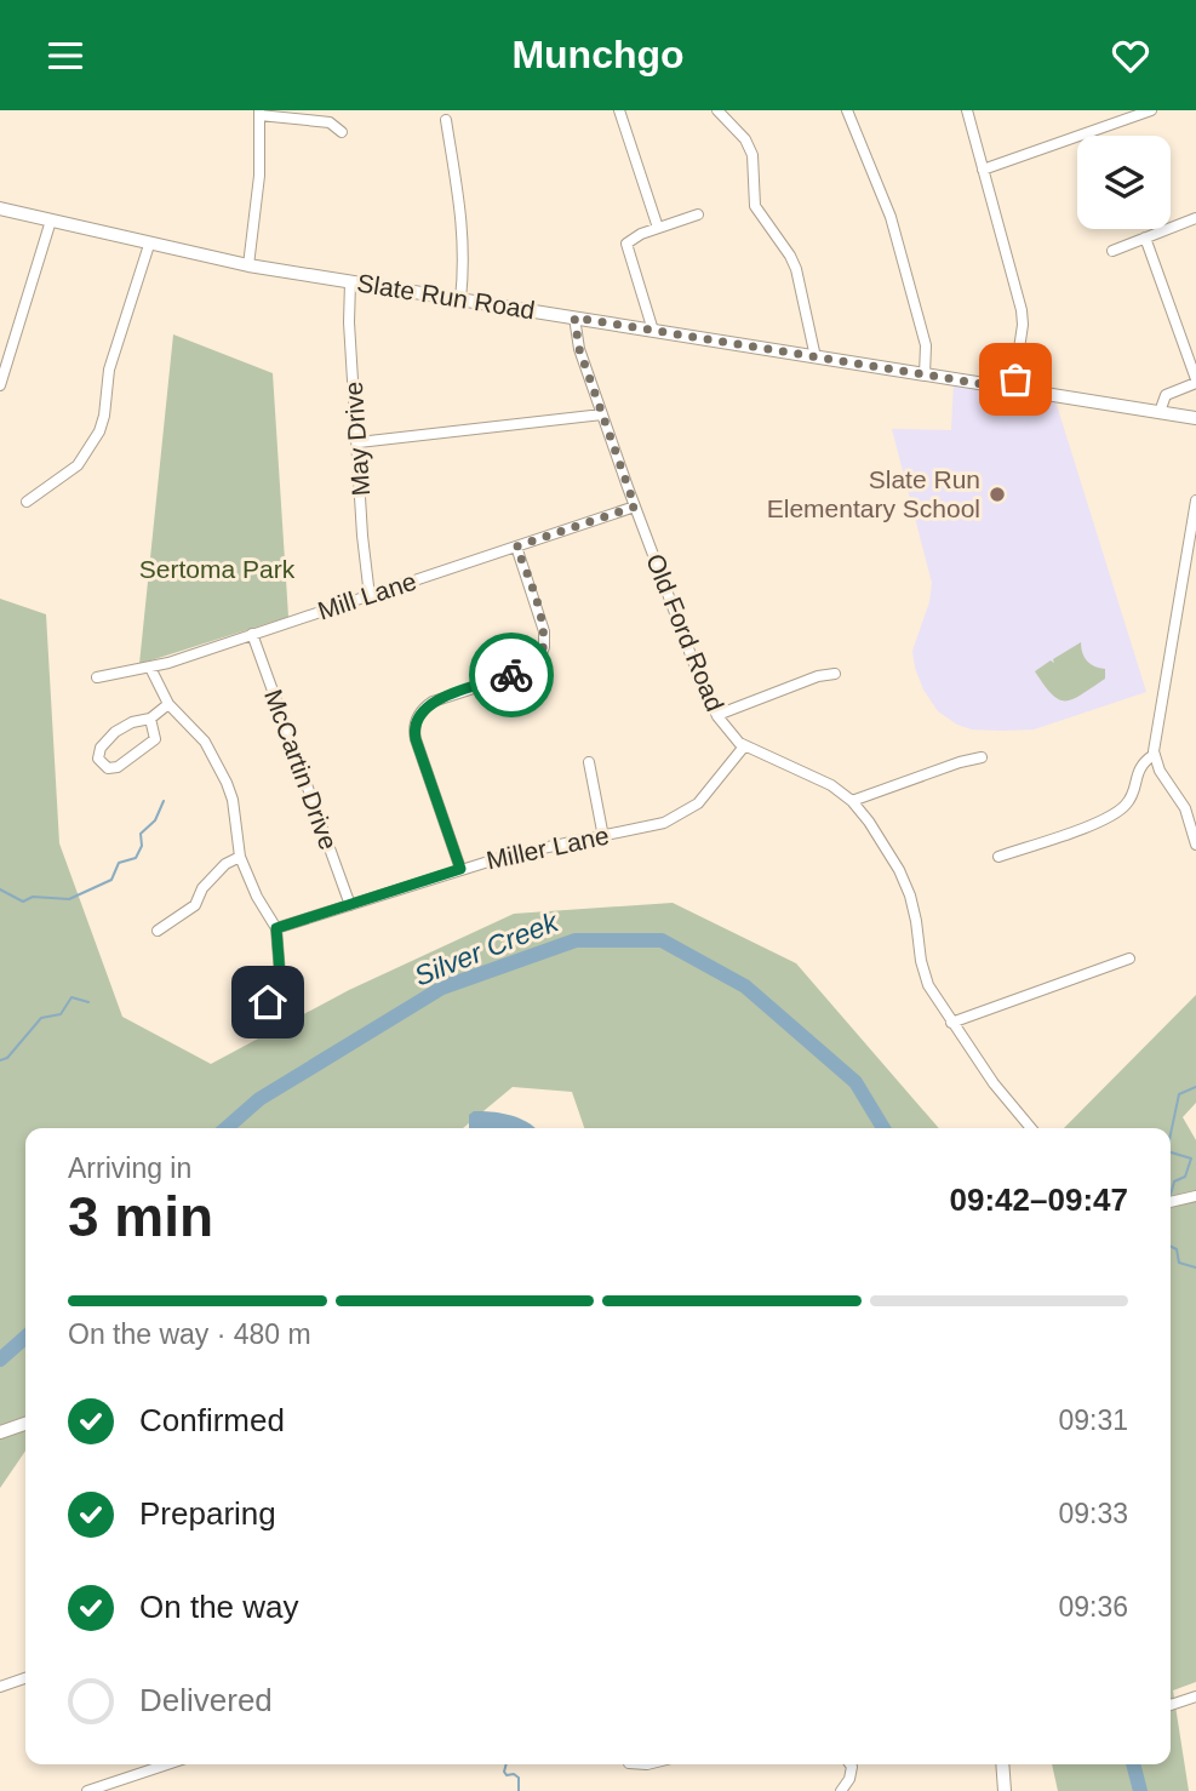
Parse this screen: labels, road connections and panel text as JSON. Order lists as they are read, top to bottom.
{
  "streets": {
    "street": [
      "Slate Run Road",
      "May Drive",
      "Mill Lane",
      "Old Ford Road",
      "McCartin Drive",
      "Miller Lane"
    ]
  },
  "crossings": [
    ["Slate Run Road", "May Drive"],
    ["Slate Run Road", "Old Ford Road"],
    ["May Drive", "Mill Lane"],
    ["Mill Lane", "Old Ford Road"],
    ["Mill Lane", "McCartin Drive"],
    ["Old Ford Road", "Miller Lane"],
    ["McCartin Drive", "Miller Lane"]
  ],
  "water": ["Silver Creek"],
  "parks": ["Sertoma Park"],
  "places": ["Slate Run Elementary School"],
  "page": {
    "header": "Munchgo",
    "heading": ["3 min", "Arriving in", "09:42–09:47"],
    "bar": "On the way · 480 m",
    "list": [
      ["Confirmed", "09:31"],
      ["Preparing", "09:33"],
      ["On the way", "09:36"],
      "Delivered"
    ]
  }
}
